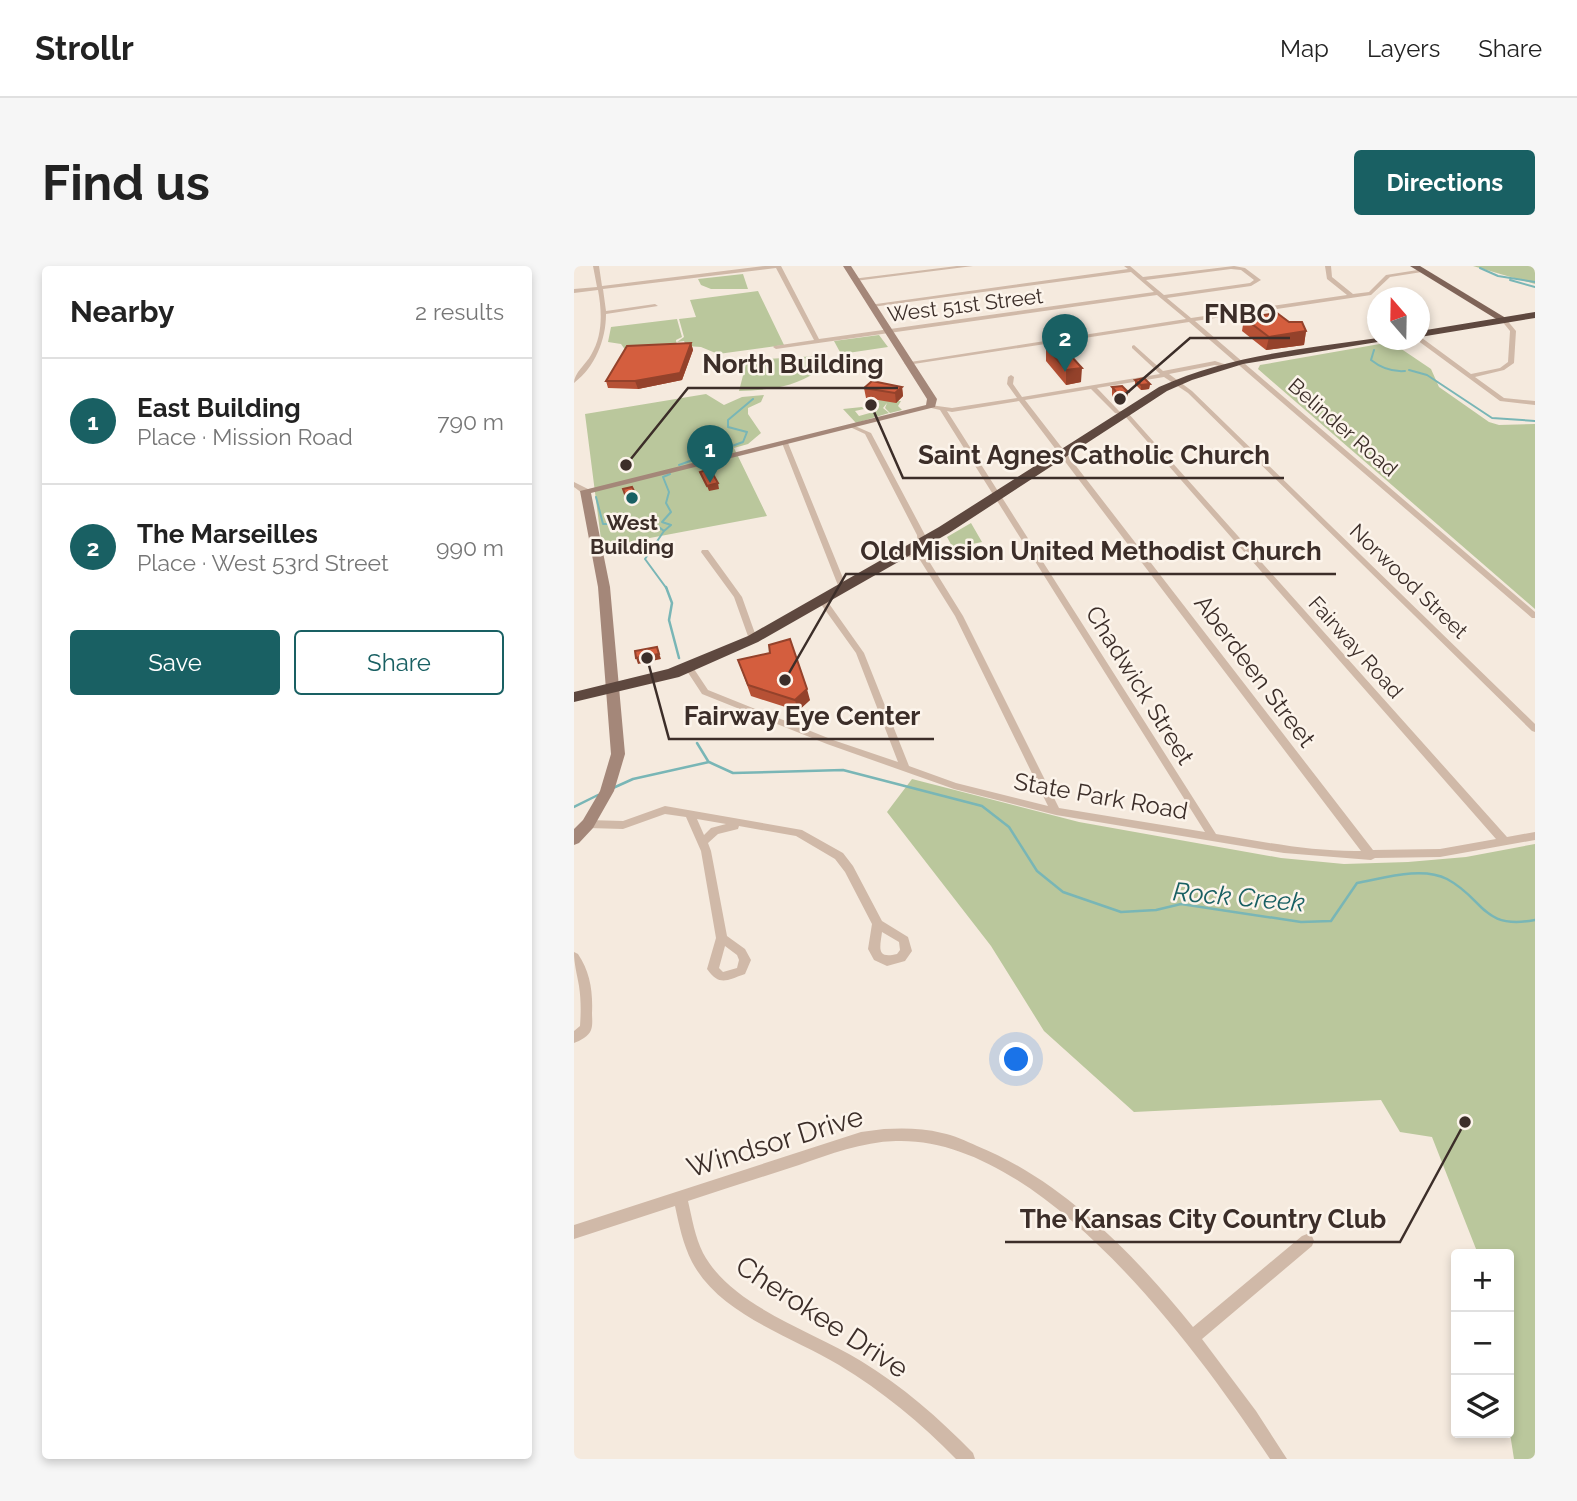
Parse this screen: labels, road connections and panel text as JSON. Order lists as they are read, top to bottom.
{
  "streets": {
    "street": [
      "West 51st Street",
      "Belinder Road",
      "Norwood Street",
      "Fairway Road",
      "Aberdeen Street",
      "Chadwick Street",
      "State Park Road",
      "Windsor Drive",
      "Cherokee Drive"
    ]
  },
  "crossings": [
    ["West 51st Street", "Belinder Road"],
    ["Fairway Road", "State Park Road"],
    ["Aberdeen Street", "State Park Road"],
    ["Chadwick Street", "State Park Road"],
    ["Windsor Drive", "Cherokee Drive"]
  ],
  "water": ["Rock Creek"],
  "places": [
    "FNBO",
    "Saint Agnes Catholic Church",
    "North Building",
    "West Building",
    "Fairway Eye Center",
    "Old Mission United Methodist Church",
    "The Kansas City Country Club"
  ],
  "north": "top",
  "page": {
    "header": "Strollr",
    "nav": ["Map", "Layers", "Share"],
    "buttons": [
      "Directions",
      ["Save", "Share"]
    ],
    "title": "Find us",
    "heading": ["Nearby", "2 results"],
    "pins": ["2", "1"],
    "list": [
      {
        "mark": "1",
        "name": "East Building",
        "note": "Place · Mission Road",
        "value": "790 m"
      },
      {
        "mark": "2",
        "name": "The Marseilles",
        "note": "Place · West 53rd Street",
        "value": "990 m"
      }
    ],
    "map_buttons": ["+", "−"]
  }
}
